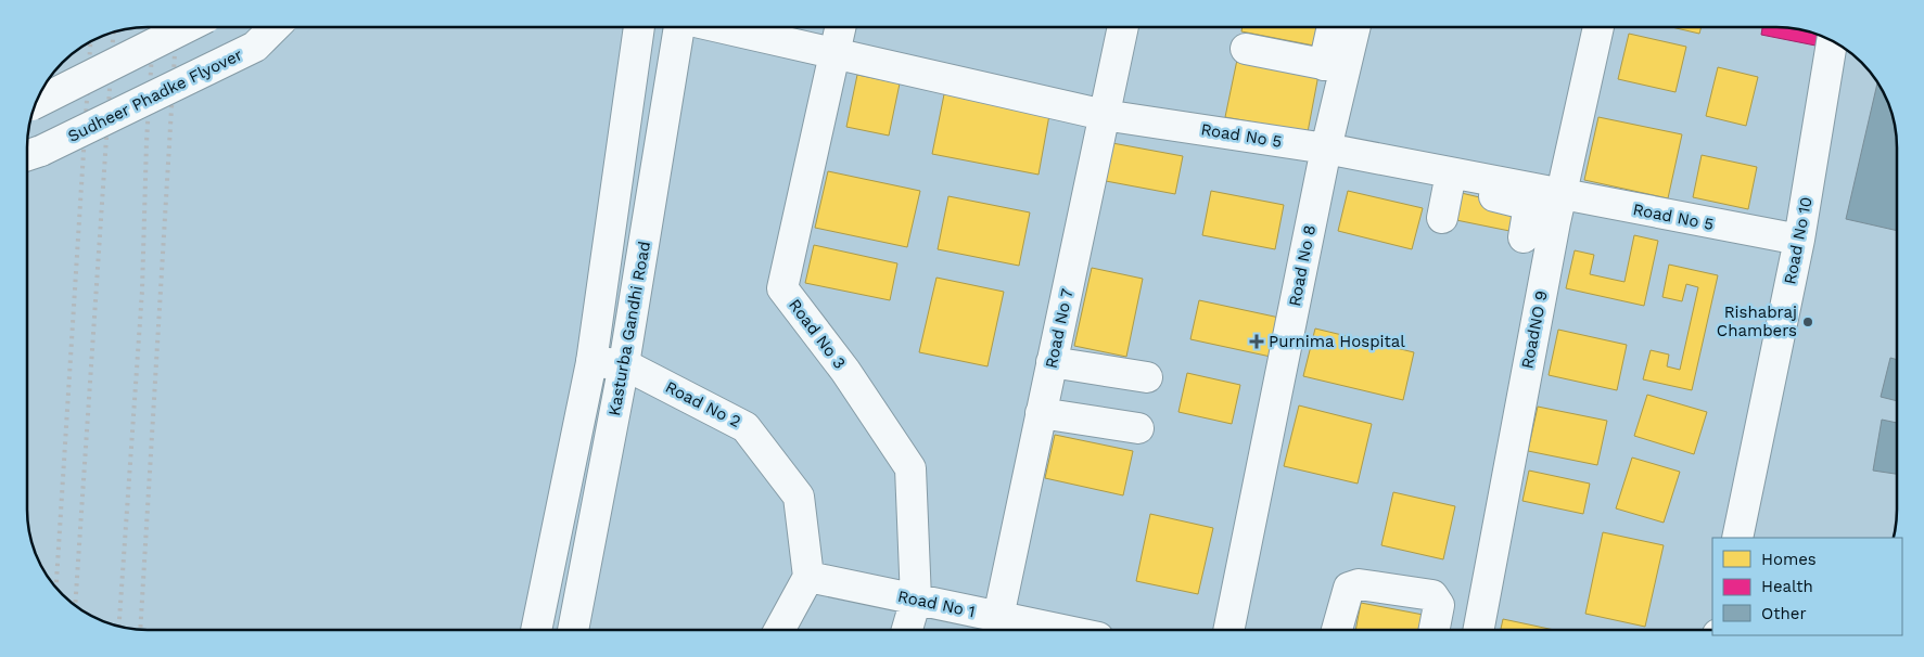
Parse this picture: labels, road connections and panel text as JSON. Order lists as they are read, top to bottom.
{
  "streets": {
    "street": [
      "Sudheer Phadke Flyover",
      "Road No 5",
      "Road No 10",
      "Road No 8",
      "Kasturba Gandhi Road",
      "Road No 7",
      "RoadNO 9",
      "Road No 3",
      "Road No 2",
      "Road No 1"
    ]
  },
  "crossings": [
    ["Road No 5", "Road No 10"],
    ["Road No 5", "Road No 8"],
    ["Road No 5", "Road No 7"],
    ["Road No 5", "RoadNO 9"],
    ["Road No 5", "Road No 3"],
    ["Kasturba Gandhi Road", "Road No 2"],
    ["Road No 7", "Road No 1"],
    ["Road No 3", "Road No 1"],
    ["Road No 2", "Road No 1"]
  ],
  "places": {
    "other": ["Rishabraj Chambers"],
    "health": ["Purnima Hospital"]
  },
  "legend": ["Homes", "Health", "Other"]
}
